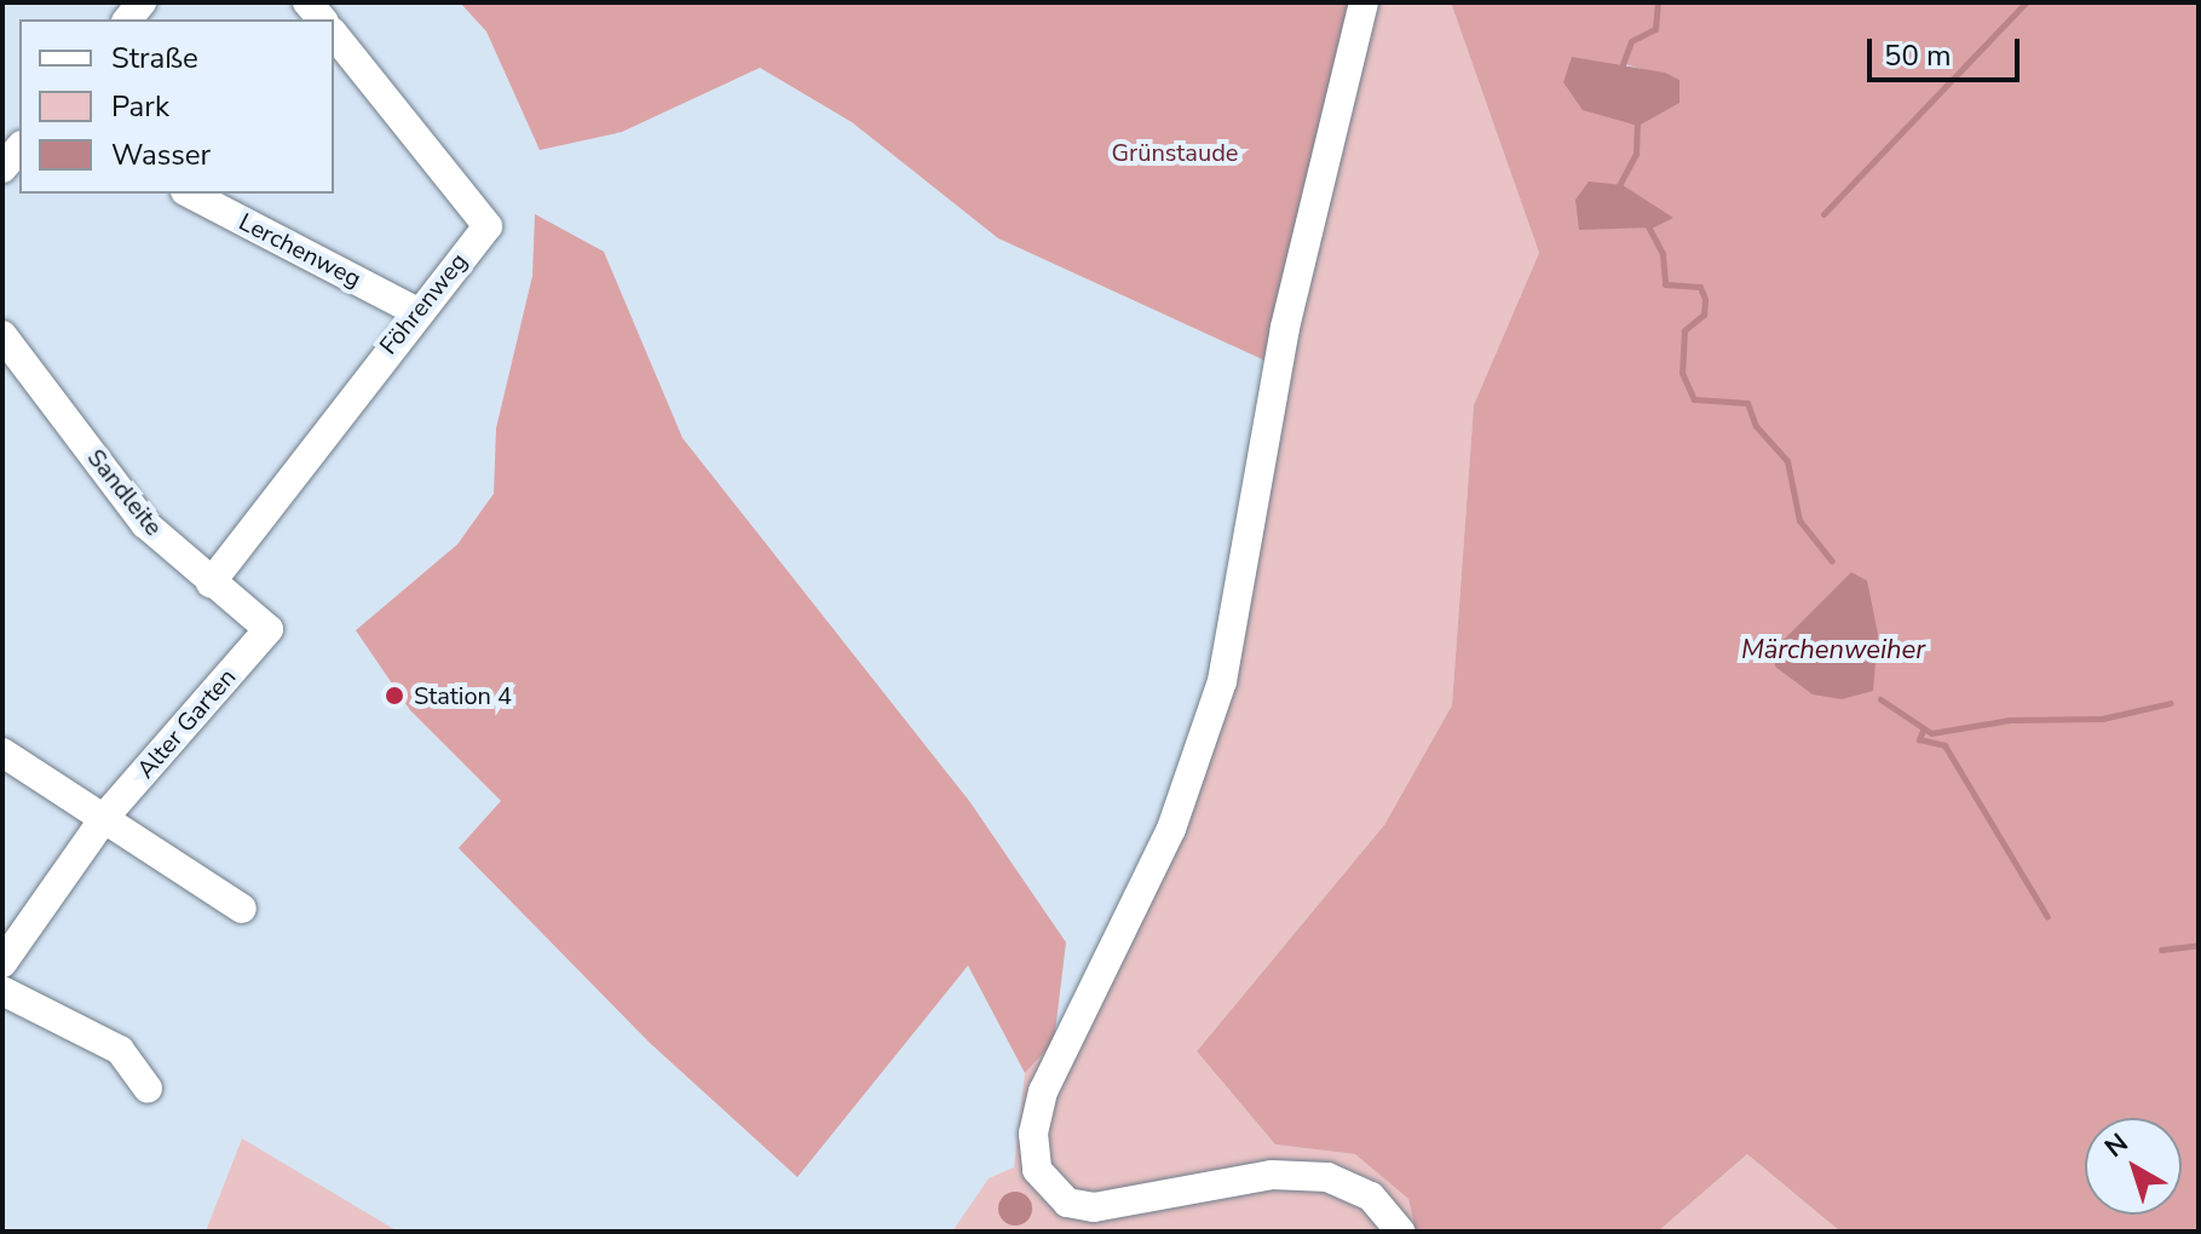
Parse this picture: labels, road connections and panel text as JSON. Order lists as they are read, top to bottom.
{
  "streets": {
    "street": [
      "Lerchenweg",
      "Föhrenweg",
      "Sandleite",
      "Alter Garten"
    ]
  },
  "crossings": [
    ["Lerchenweg", "Föhrenweg"],
    ["Föhrenweg", "Sandleite"],
    ["Sandleite", "Alter Garten"]
  ],
  "water": ["Märchenweiher"],
  "parks": ["Grünstaude"],
  "places": ["Station 4"],
  "legend": ["Straße", "Park", "Wasser"],
  "scale_bar": "50 m",
  "north": "top left"
}
